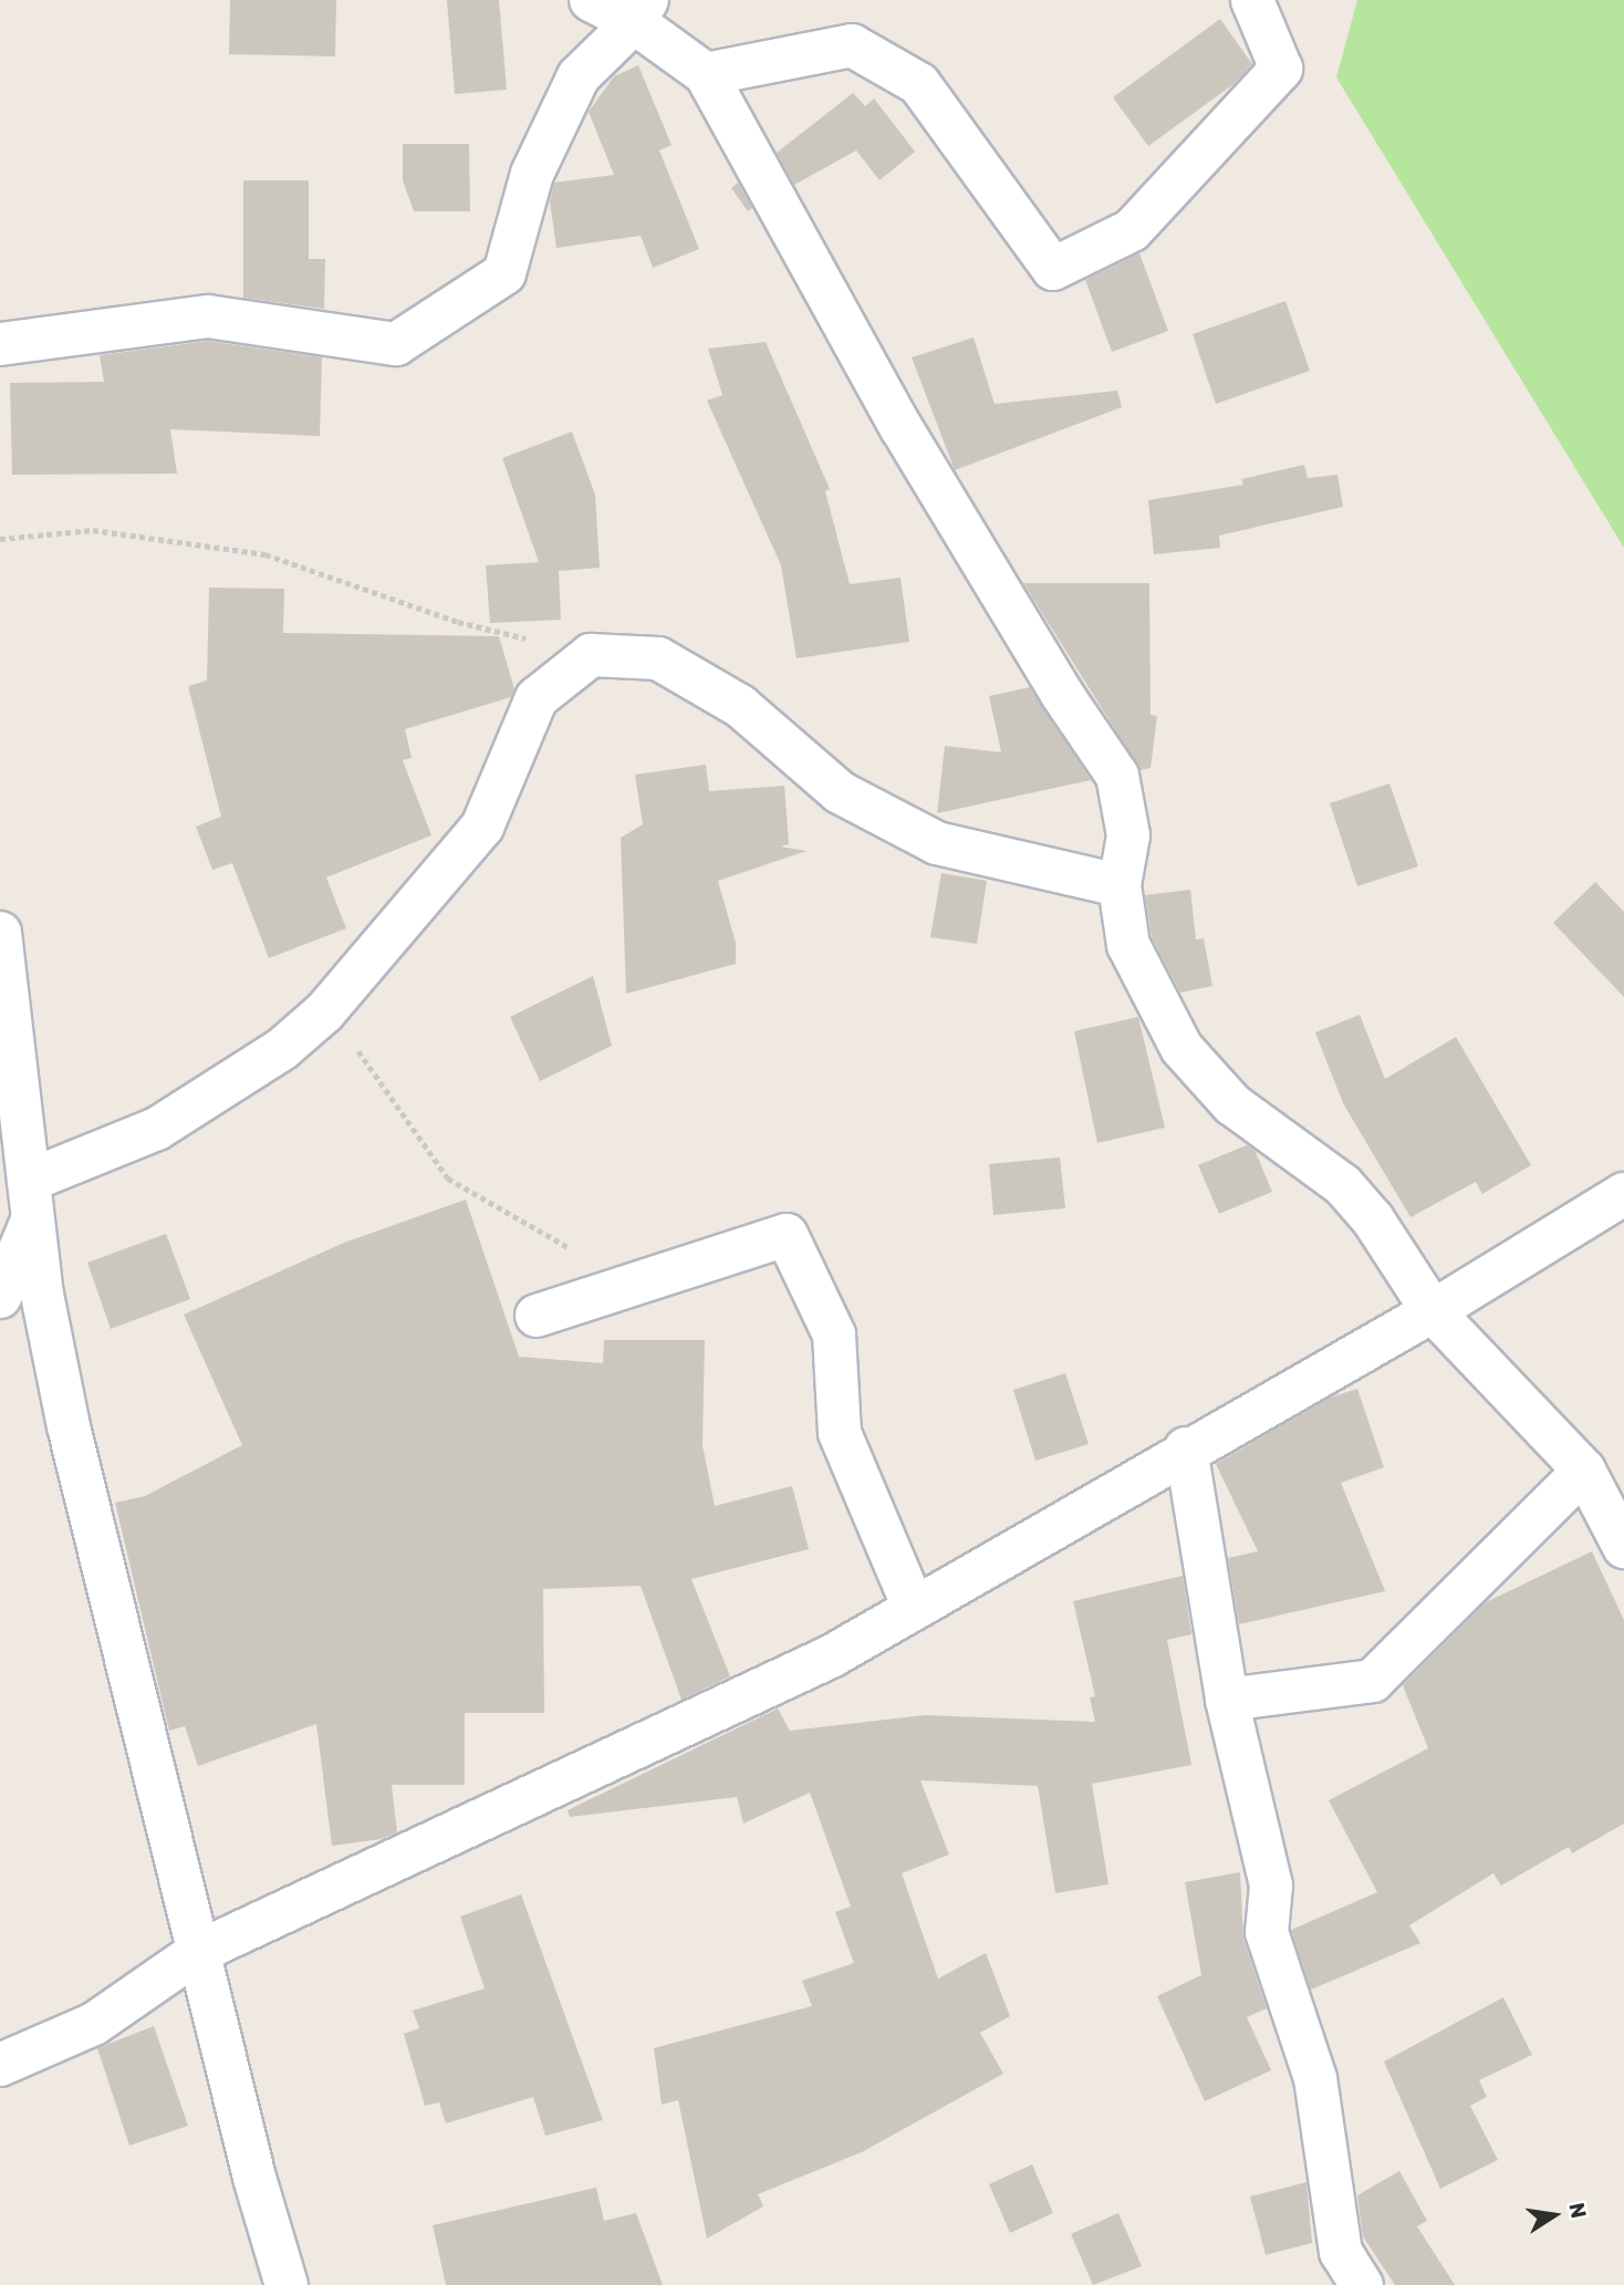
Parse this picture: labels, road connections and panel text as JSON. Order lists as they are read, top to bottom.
{
  "north": "right"
}
